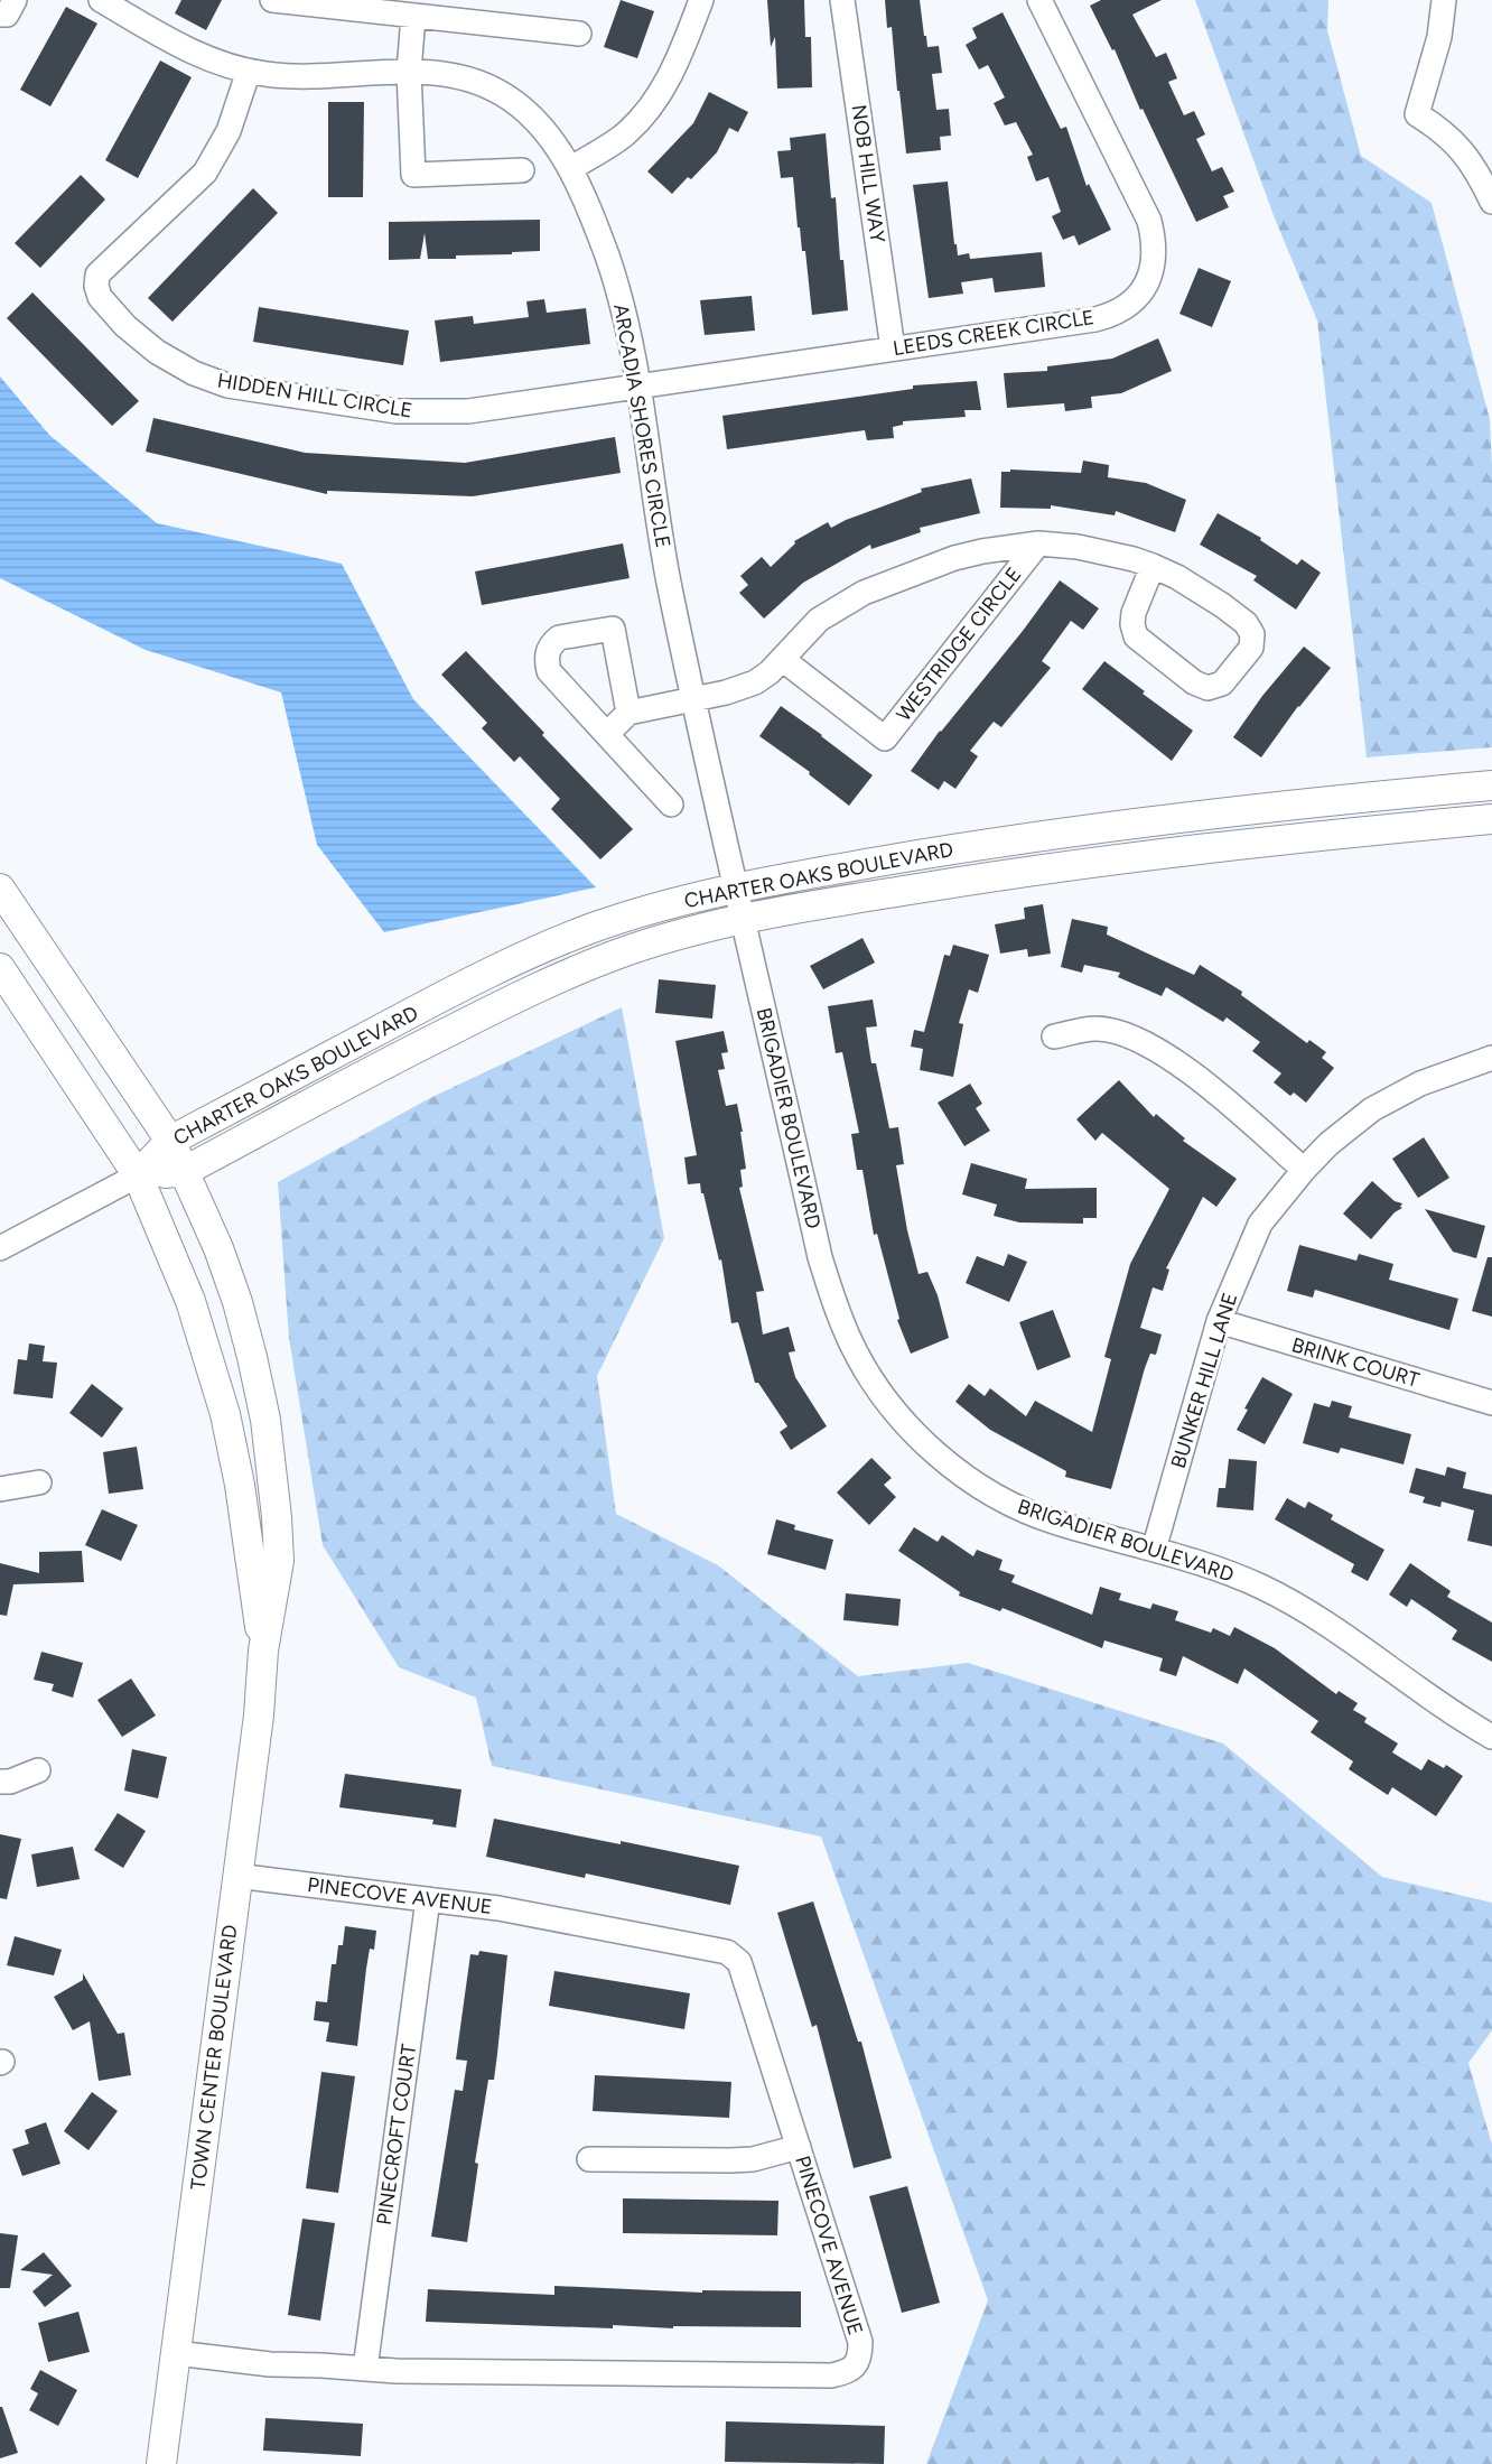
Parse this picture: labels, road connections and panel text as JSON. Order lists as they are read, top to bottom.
{
  "streets": {
    "street": [
      "NOB HILL WAY",
      "LEEDS CREEK CIRCLE",
      "HIDDEN HILL CIRCLE",
      "ARCADIA SHORES CIRCLE",
      "WESTRIDGE CIRCLE",
      "CHARTER OAKS BOULEVARD",
      "BRIGADIER BOULEVARD",
      "BRINK COURT",
      "BUNKER HILL LANE",
      "PINECOVE AVENUE",
      "TOWN CENTER BOULEVARD",
      "PINECROFT COURT"
    ]
  },
  "crossings": [
    ["NOB HILL WAY", "LEEDS CREEK CIRCLE"],
    ["LEEDS CREEK CIRCLE", "HIDDEN HILL CIRCLE"],
    ["LEEDS CREEK CIRCLE", "ARCADIA SHORES CIRCLE"],
    ["HIDDEN HILL CIRCLE", "ARCADIA SHORES CIRCLE"],
    ["ARCADIA SHORES CIRCLE", "WESTRIDGE CIRCLE"],
    ["ARCADIA SHORES CIRCLE", "CHARTER OAKS BOULEVARD"],
    ["ARCADIA SHORES CIRCLE", "BRIGADIER BOULEVARD"],
    ["CHARTER OAKS BOULEVARD", "BRIGADIER BOULEVARD"],
    ["CHARTER OAKS BOULEVARD", "TOWN CENTER BOULEVARD"],
    ["BRIGADIER BOULEVARD", "BUNKER HILL LANE"],
    ["BRINK COURT", "BUNKER HILL LANE"],
    ["PINECOVE AVENUE", "TOWN CENTER BOULEVARD"],
    ["PINECOVE AVENUE", "PINECROFT COURT"]
  ]
}
